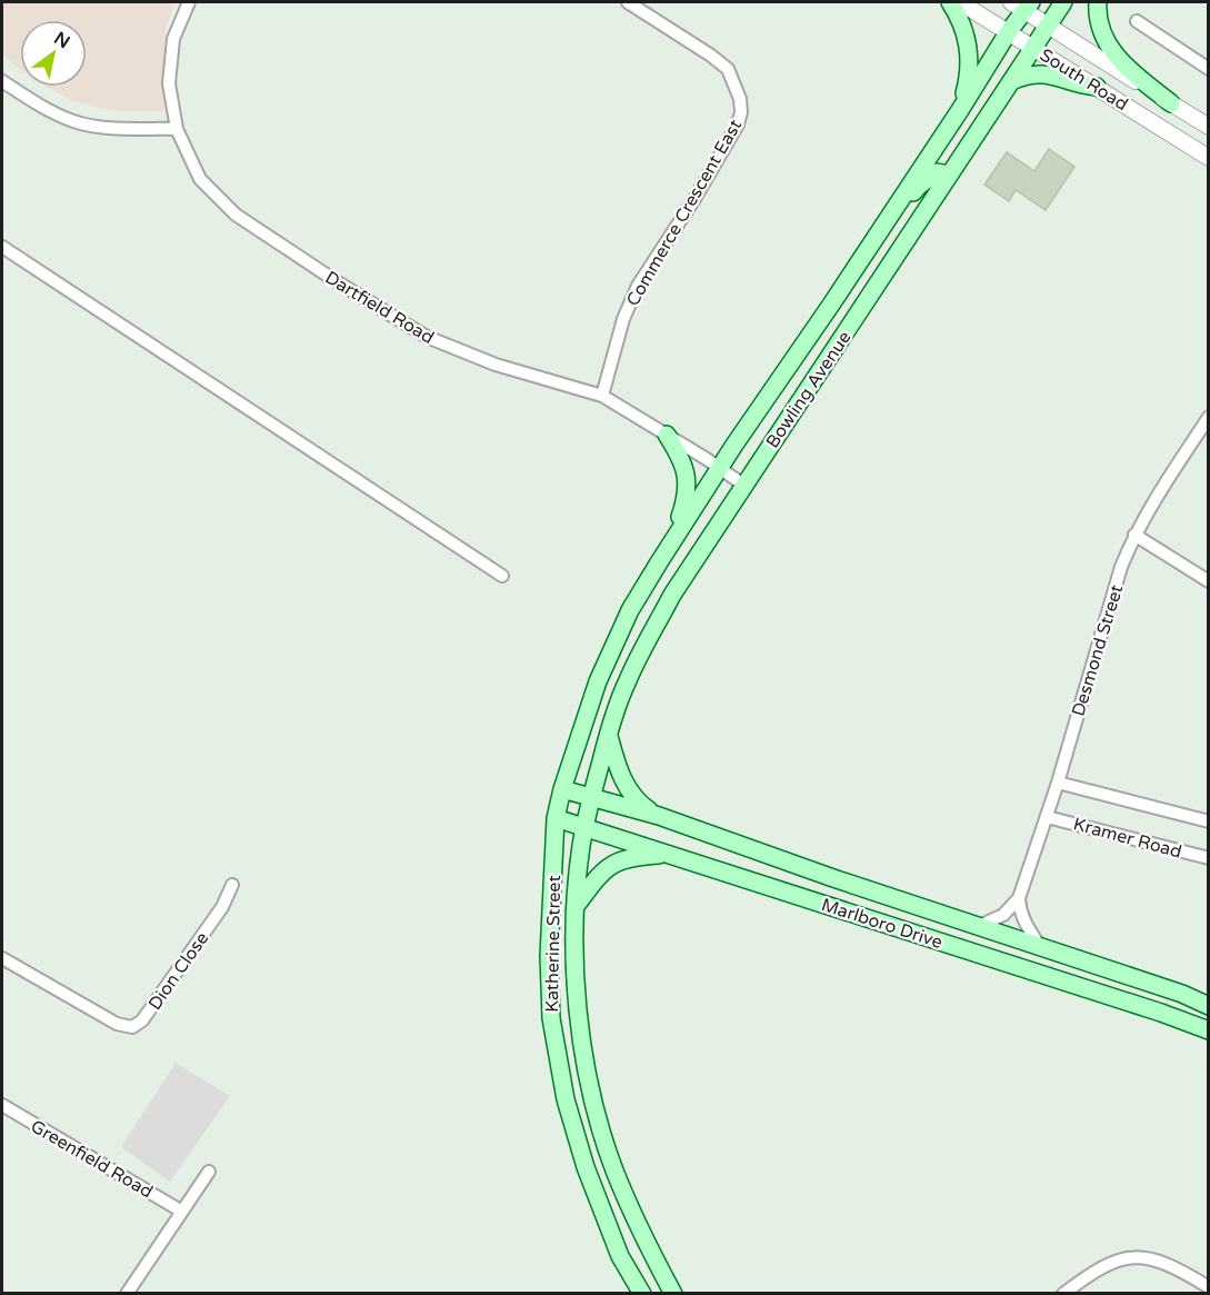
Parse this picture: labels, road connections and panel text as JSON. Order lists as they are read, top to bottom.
{
  "streets": {
    "main road": ["Bowling Avenue", "Marlboro Drive", "Katherine Street"],
    "street": [
      "South Road",
      "Commerce Crescent East",
      "Dartfield Road",
      "Desmond Street",
      "Kramer Road",
      "Dion Close",
      "Greenfield Road"
    ]
  },
  "crossings": [
    ["South Road", "Bowling Avenue"],
    ["Commerce Crescent East", "Dartfield Road"],
    ["Dartfield Road", "Bowling Avenue"],
    ["Bowling Avenue", "Marlboro Drive"],
    ["Bowling Avenue", "Katherine Street"],
    ["Desmond Street", "Kramer Road"],
    ["Marlboro Drive", "Katherine Street"]
  ],
  "north": "top right"
}
